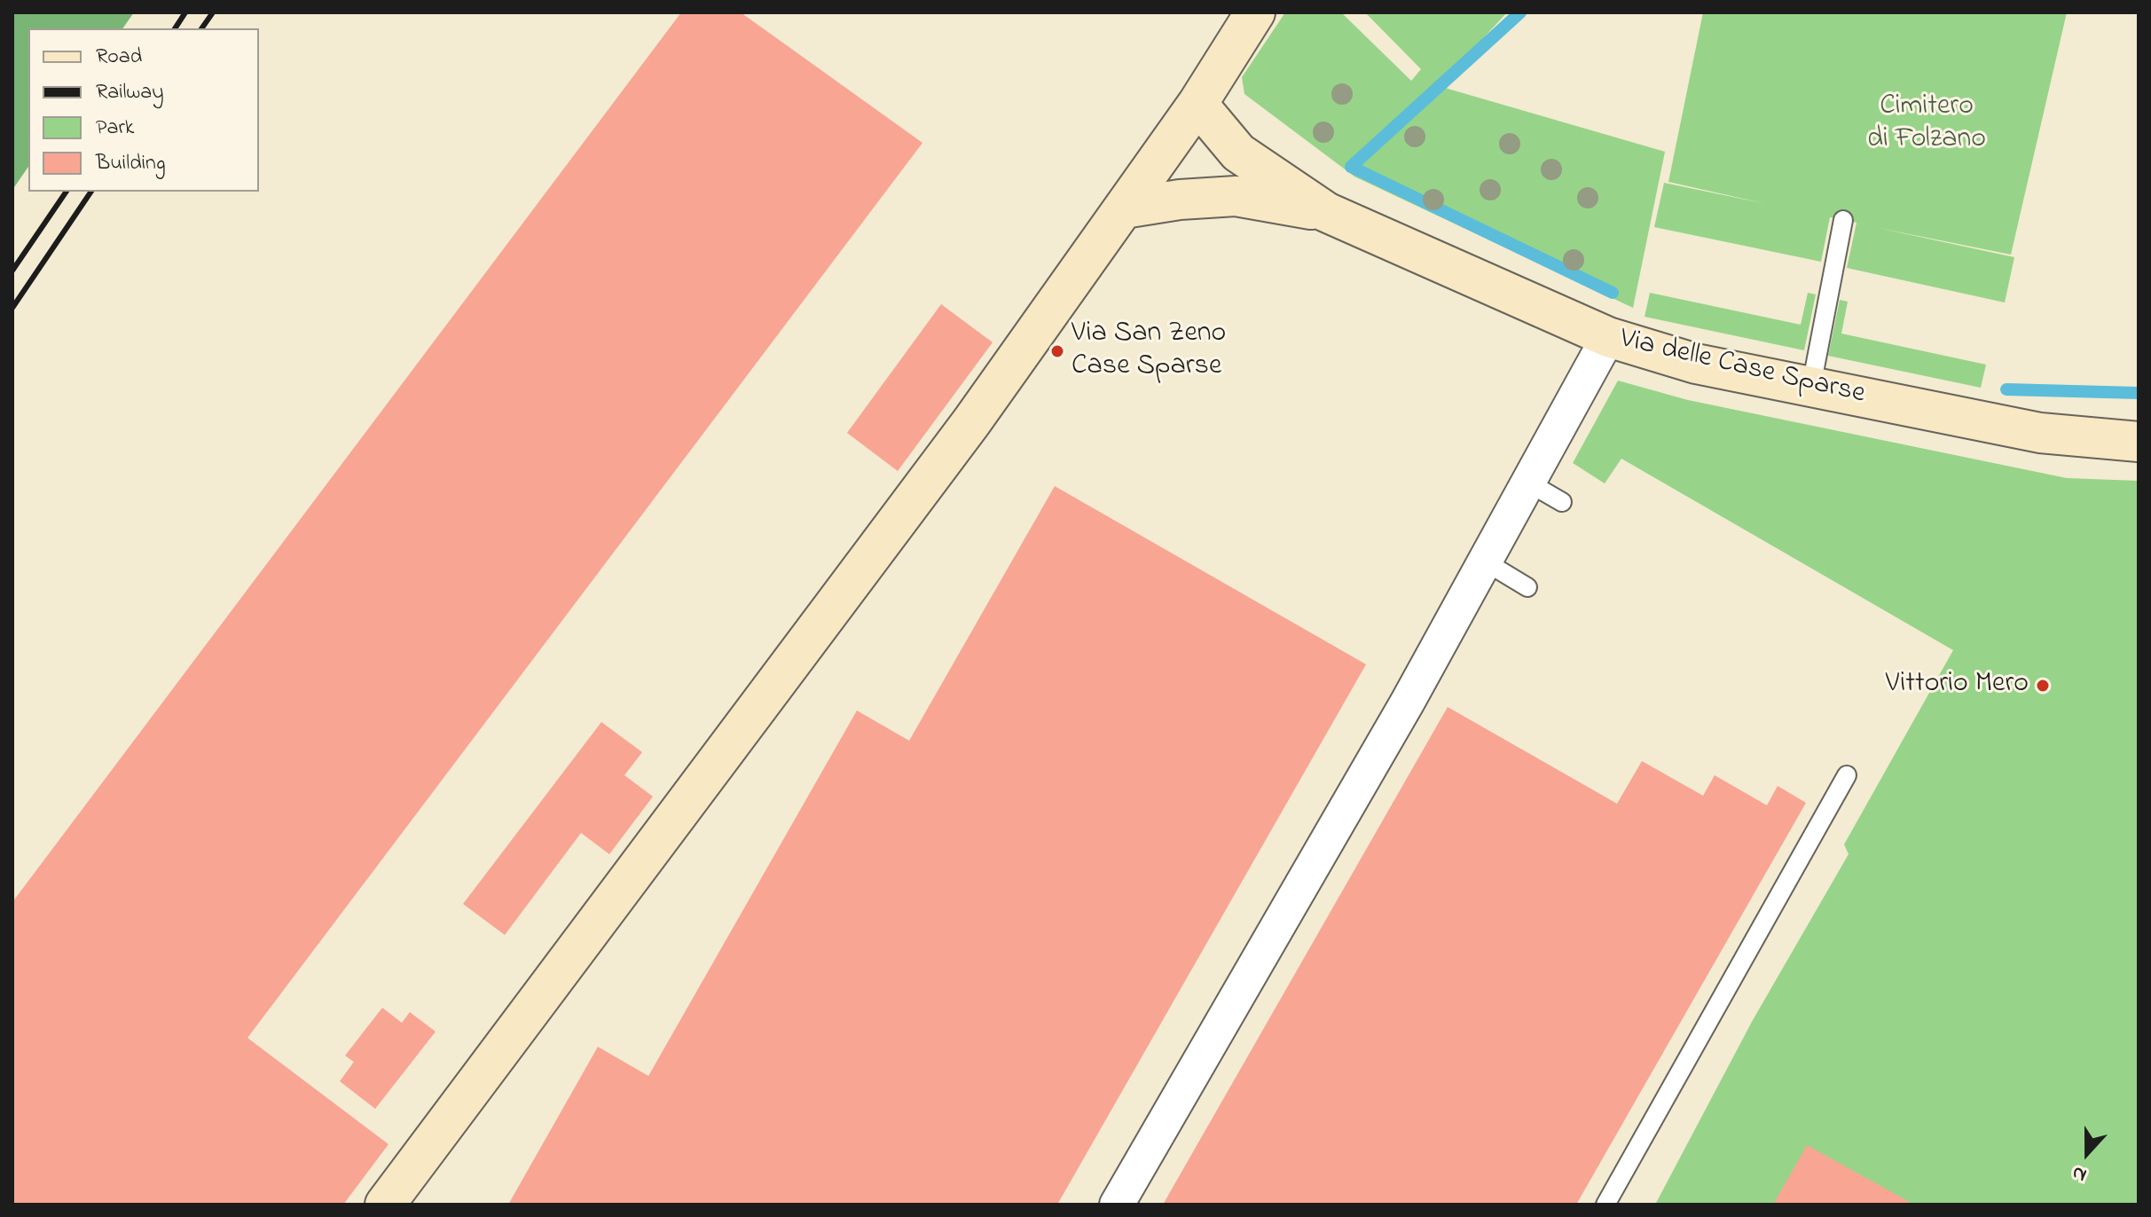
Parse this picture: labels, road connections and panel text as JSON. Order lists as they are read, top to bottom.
{
  "streets": {
    "street": ["Via delle Case Sparse"]
  },
  "parks": ["Cimitero di Folzano"],
  "places": ["Via San Zeno Case Sparse", "Vittorio Mero"],
  "legend": [
    "Road",
    "Railway",
    "Park",
    "Building"
  ],
  "north": "bottom"
}
